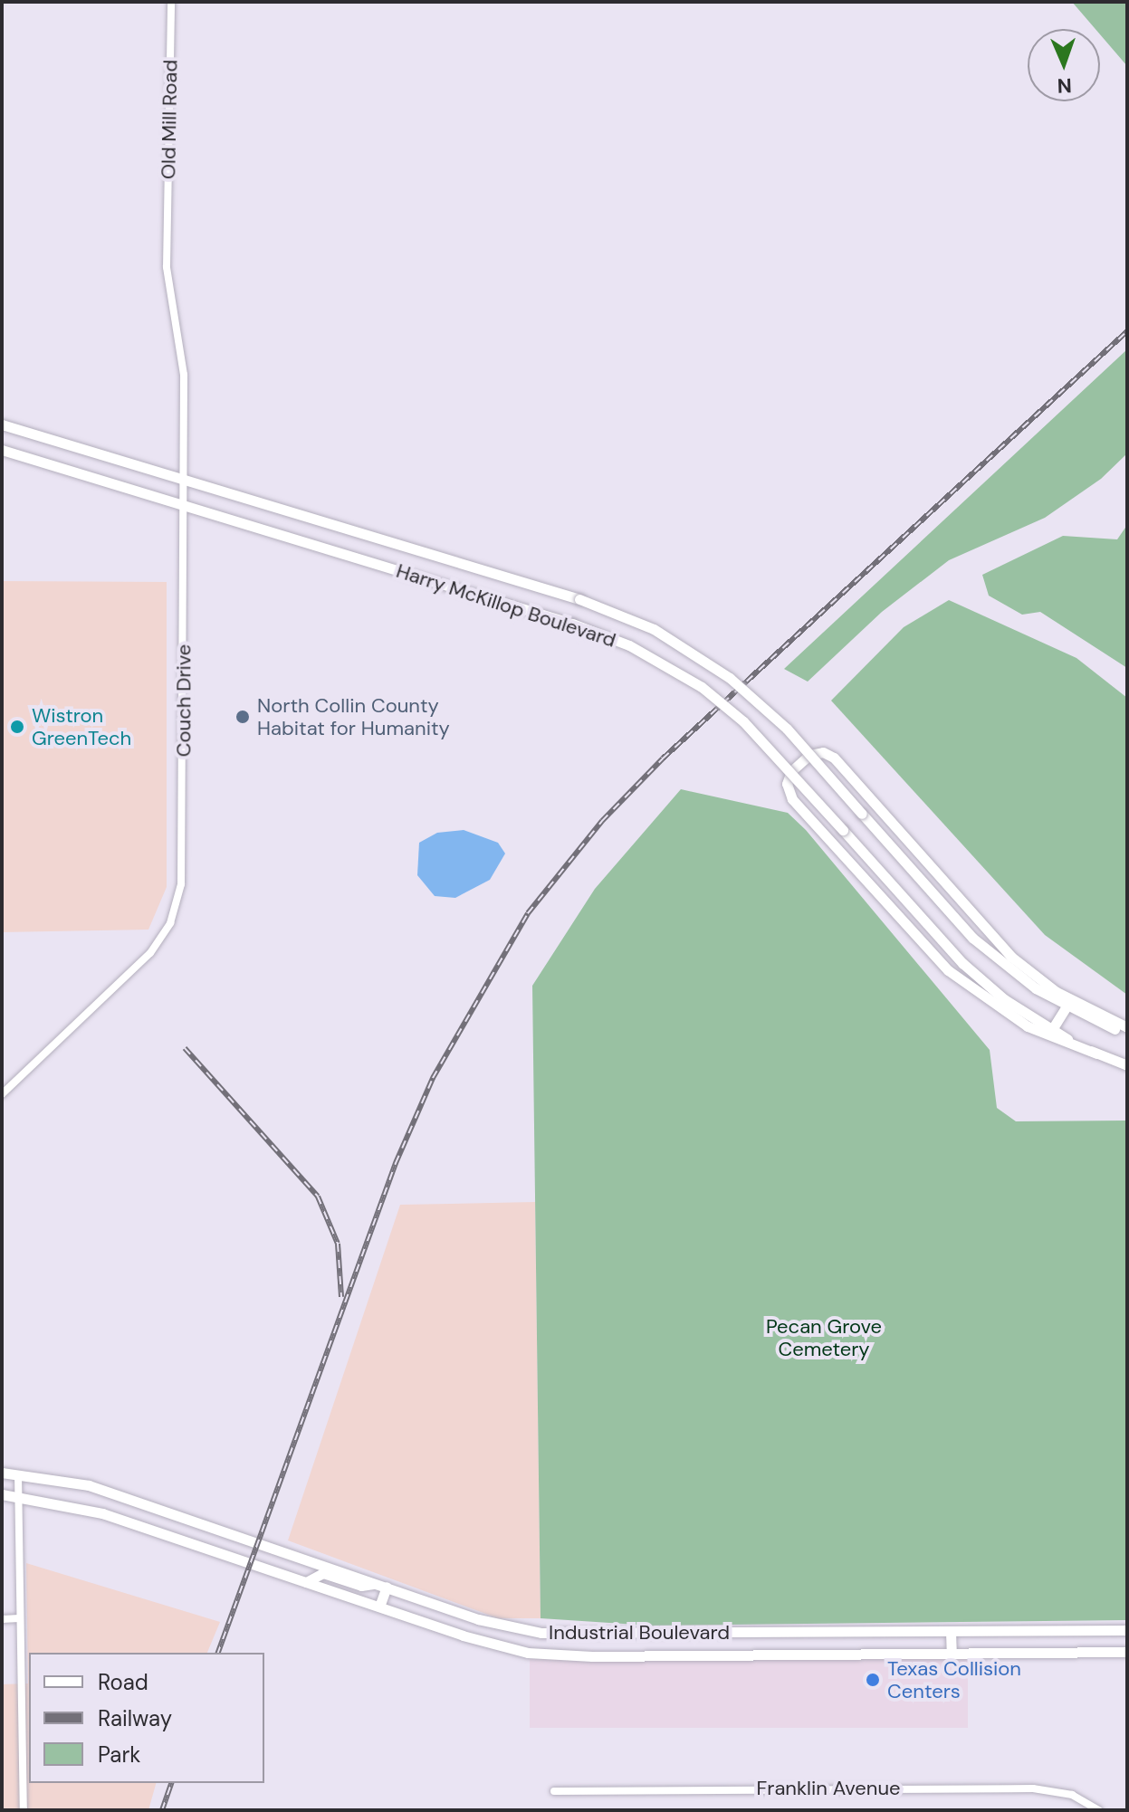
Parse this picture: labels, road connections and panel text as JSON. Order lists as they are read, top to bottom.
{
  "streets": {
    "main road": ["Harry McKillop Boulevard", "Industrial Boulevard"],
    "street": ["Old Mill Road", "Couch Drive", "Franklin Avenue"]
  },
  "crossings": [
    ["Old Mill Road", "Couch Drive"],
    ["Harry McKillop Boulevard", "Couch Drive"]
  ],
  "parks": ["Pecan Grove Cemetery"],
  "places": ["North Collin County Habitat for Humanity", "Wistron GreenTech", "Texas Collision Centers"],
  "legend": ["Road", "Railway", "Park"],
  "north": "bottom"
}
